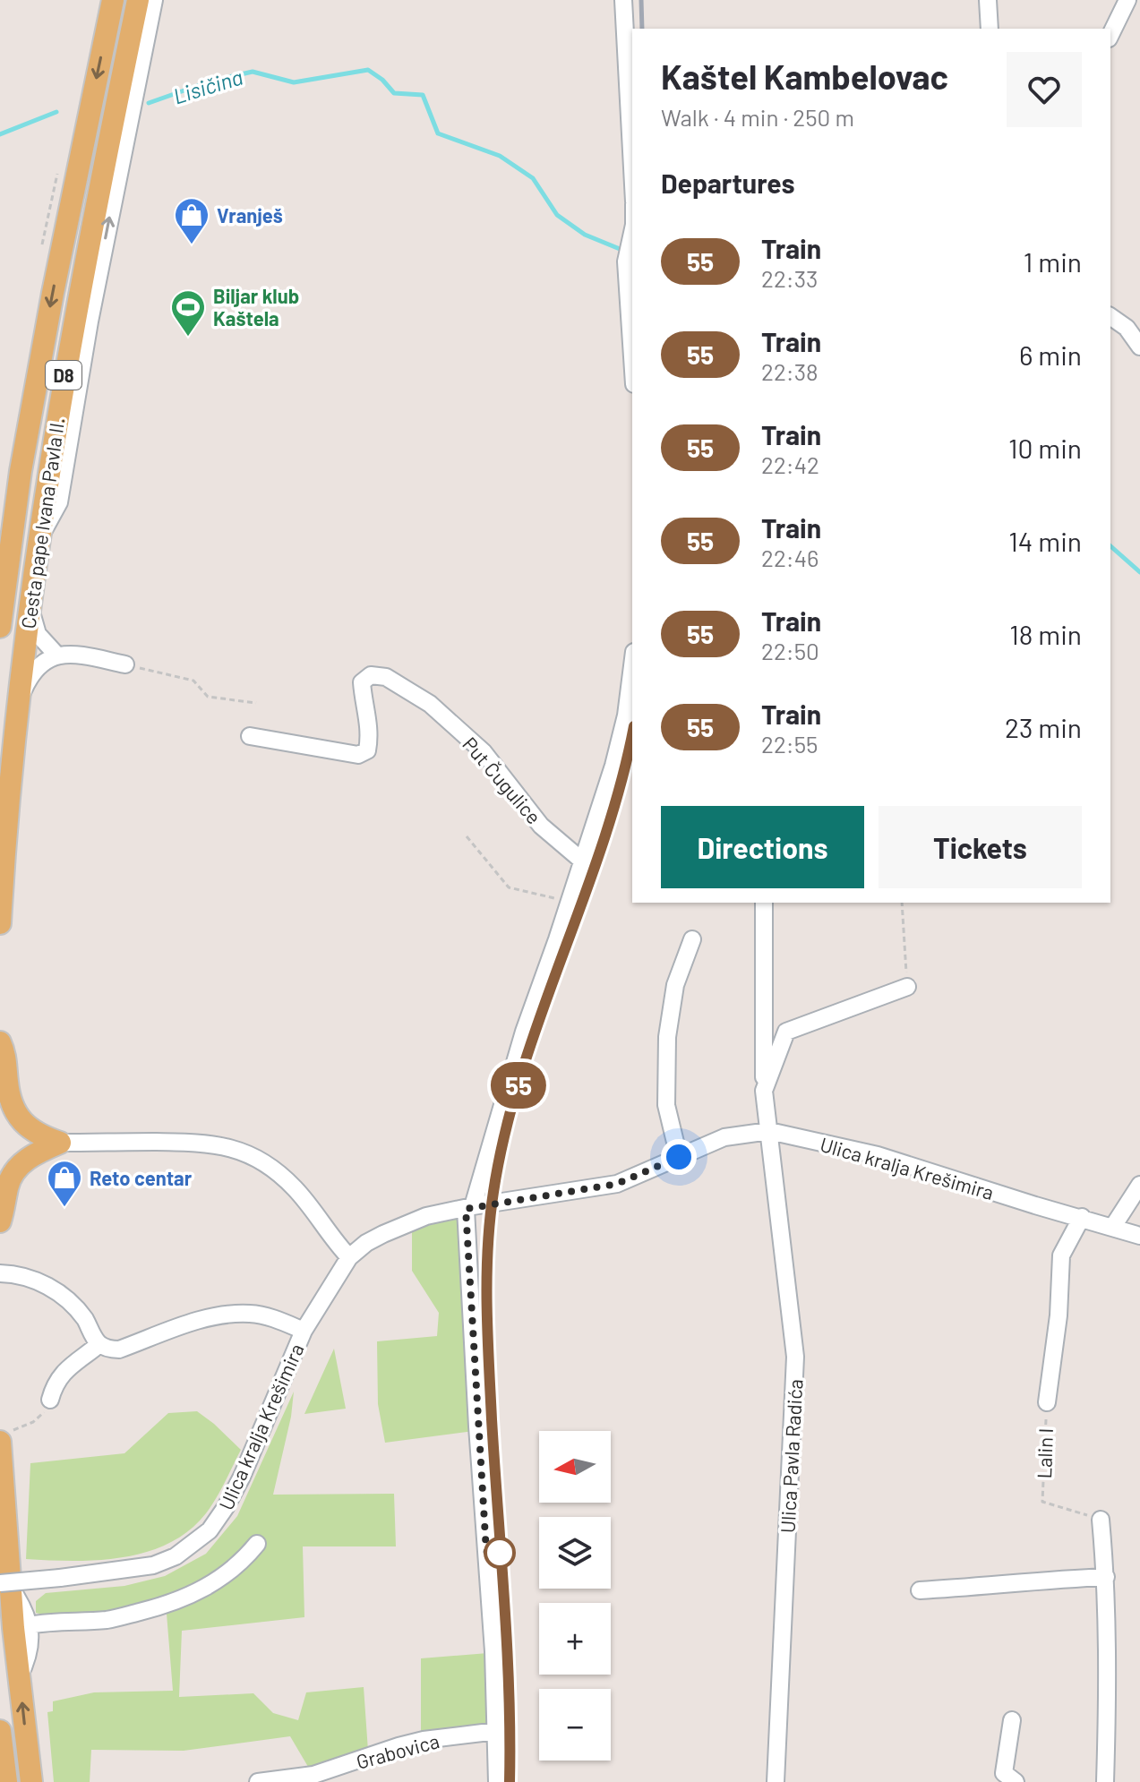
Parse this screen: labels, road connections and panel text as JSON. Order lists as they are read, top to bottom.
{
  "streets": {
    "main road": ["D8", "Cesta pape Ivana Pavla II."],
    "street": [
      "Put Čugulice",
      "Ulica kralja Krešimira",
      "Lalin I",
      "Ulica Pavla Radića",
      "Grabovica"
    ]
  },
  "crossings": [
    ["Ulica kralja Krešimira", "Lalin I"],
    ["Ulica kralja Krešimira", "Ulica Pavla Radića"]
  ],
  "water": ["Lisičina"],
  "places": {
    "shop": ["Vranješ", "Reto centar"],
    "sports": ["Biljar klub Kaštela"]
  },
  "north": "left",
  "page": {
    "on_map": "55",
    "heading": [
      ["Kaštel Kambelovac", "Walk · 4 min · 250 m"],
      "Departures"
    ],
    "list": [
      {
        "mark": "55",
        "name": "Train",
        "note": "22:33",
        "value": "1 min"
      },
      {
        "mark": "55",
        "name": "Train",
        "note": "22:38",
        "value": "6 min"
      },
      {
        "mark": "55",
        "name": "Train",
        "note": "22:42",
        "value": "10 min"
      },
      {
        "mark": "55",
        "name": "Train",
        "note": "22:46",
        "value": "14 min"
      },
      {
        "mark": "55",
        "name": "Train",
        "note": "22:50",
        "value": "18 min"
      },
      {
        "mark": "55",
        "name": "Train",
        "note": "22:55",
        "value": "23 min"
      }
    ],
    "buttons": ["Directions", "Tickets"],
    "map_buttons": ["+", "−"]
  }
}
